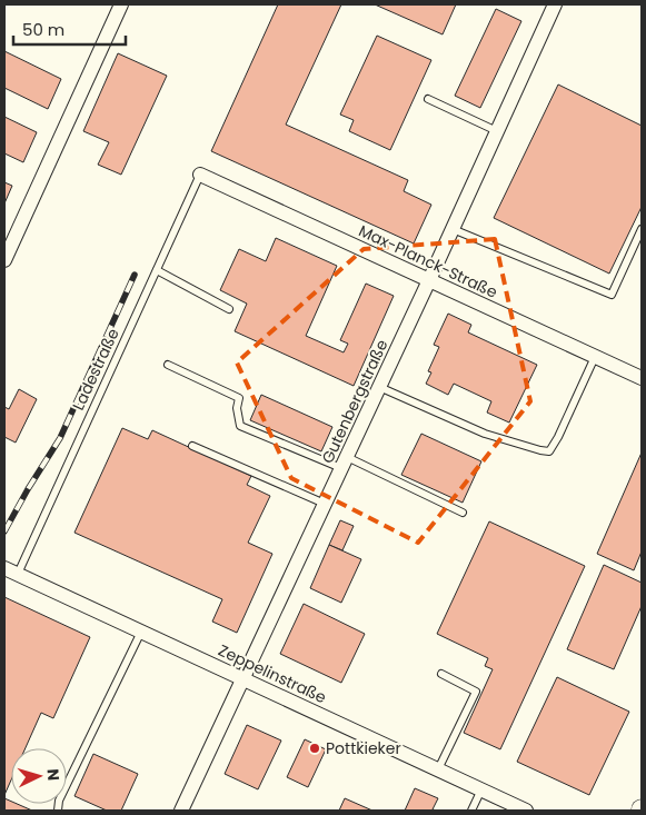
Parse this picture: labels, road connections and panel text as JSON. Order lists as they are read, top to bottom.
{
  "streets": {
    "street": ["Max-Planck-Straße", "Gutenbergstraße", "Zeppelinstraße"],
    "lane": ["Ladestraße"]
  },
  "crossings": [
    ["Max-Planck-Straße", "Ladestraße"],
    ["Max-Planck-Straße", "Gutenbergstraße"],
    ["Ladestraße", "Zeppelinstraße"],
    ["Gutenbergstraße", "Zeppelinstraße"]
  ],
  "places": ["Pottkieker"],
  "scale_bar": "50 m",
  "north": "right"
}
